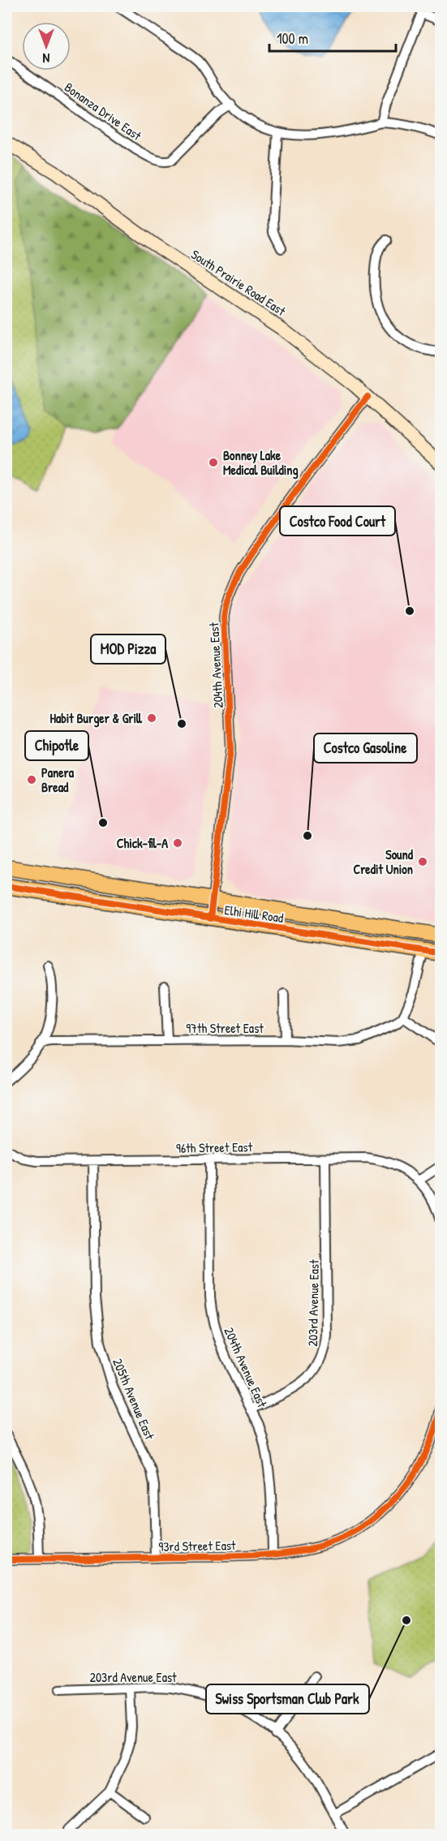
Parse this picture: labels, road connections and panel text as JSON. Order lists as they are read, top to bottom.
{
  "streets": {
    "main road": ["South Prairie Road East", "Elhi Hill Road"],
    "street": [
      "Bonanza Drive East",
      "204th Avenue East",
      "97th Street East",
      "96th Street East",
      "203rd Avenue East",
      "205th Avenue East",
      "93rd Street East"
    ]
  },
  "crossings": [
    ["South Prairie Road East", "204th Avenue East"],
    ["204th Avenue East", "Elhi Hill Road"],
    ["204th Avenue East", "96th Street East"],
    ["204th Avenue East", "203rd Avenue East"],
    ["204th Avenue East", "93rd Street East"],
    ["96th Street East", "203rd Avenue East"],
    ["96th Street East", "205th Avenue East"],
    ["205th Avenue East", "93rd Street East"]
  ],
  "places": [
    "Bonney Lake Medical Building",
    "Costco Food Court",
    "Habit Burger & Grill",
    "MOD Pizza",
    "Panera Bread",
    "Chipotle",
    "Costco Gasoline",
    "Chick-fil-A",
    "Sound Credit Union",
    "Swiss Sportsman Club Park"
  ],
  "scale_bar": "100 m",
  "north": "bottom"
}
